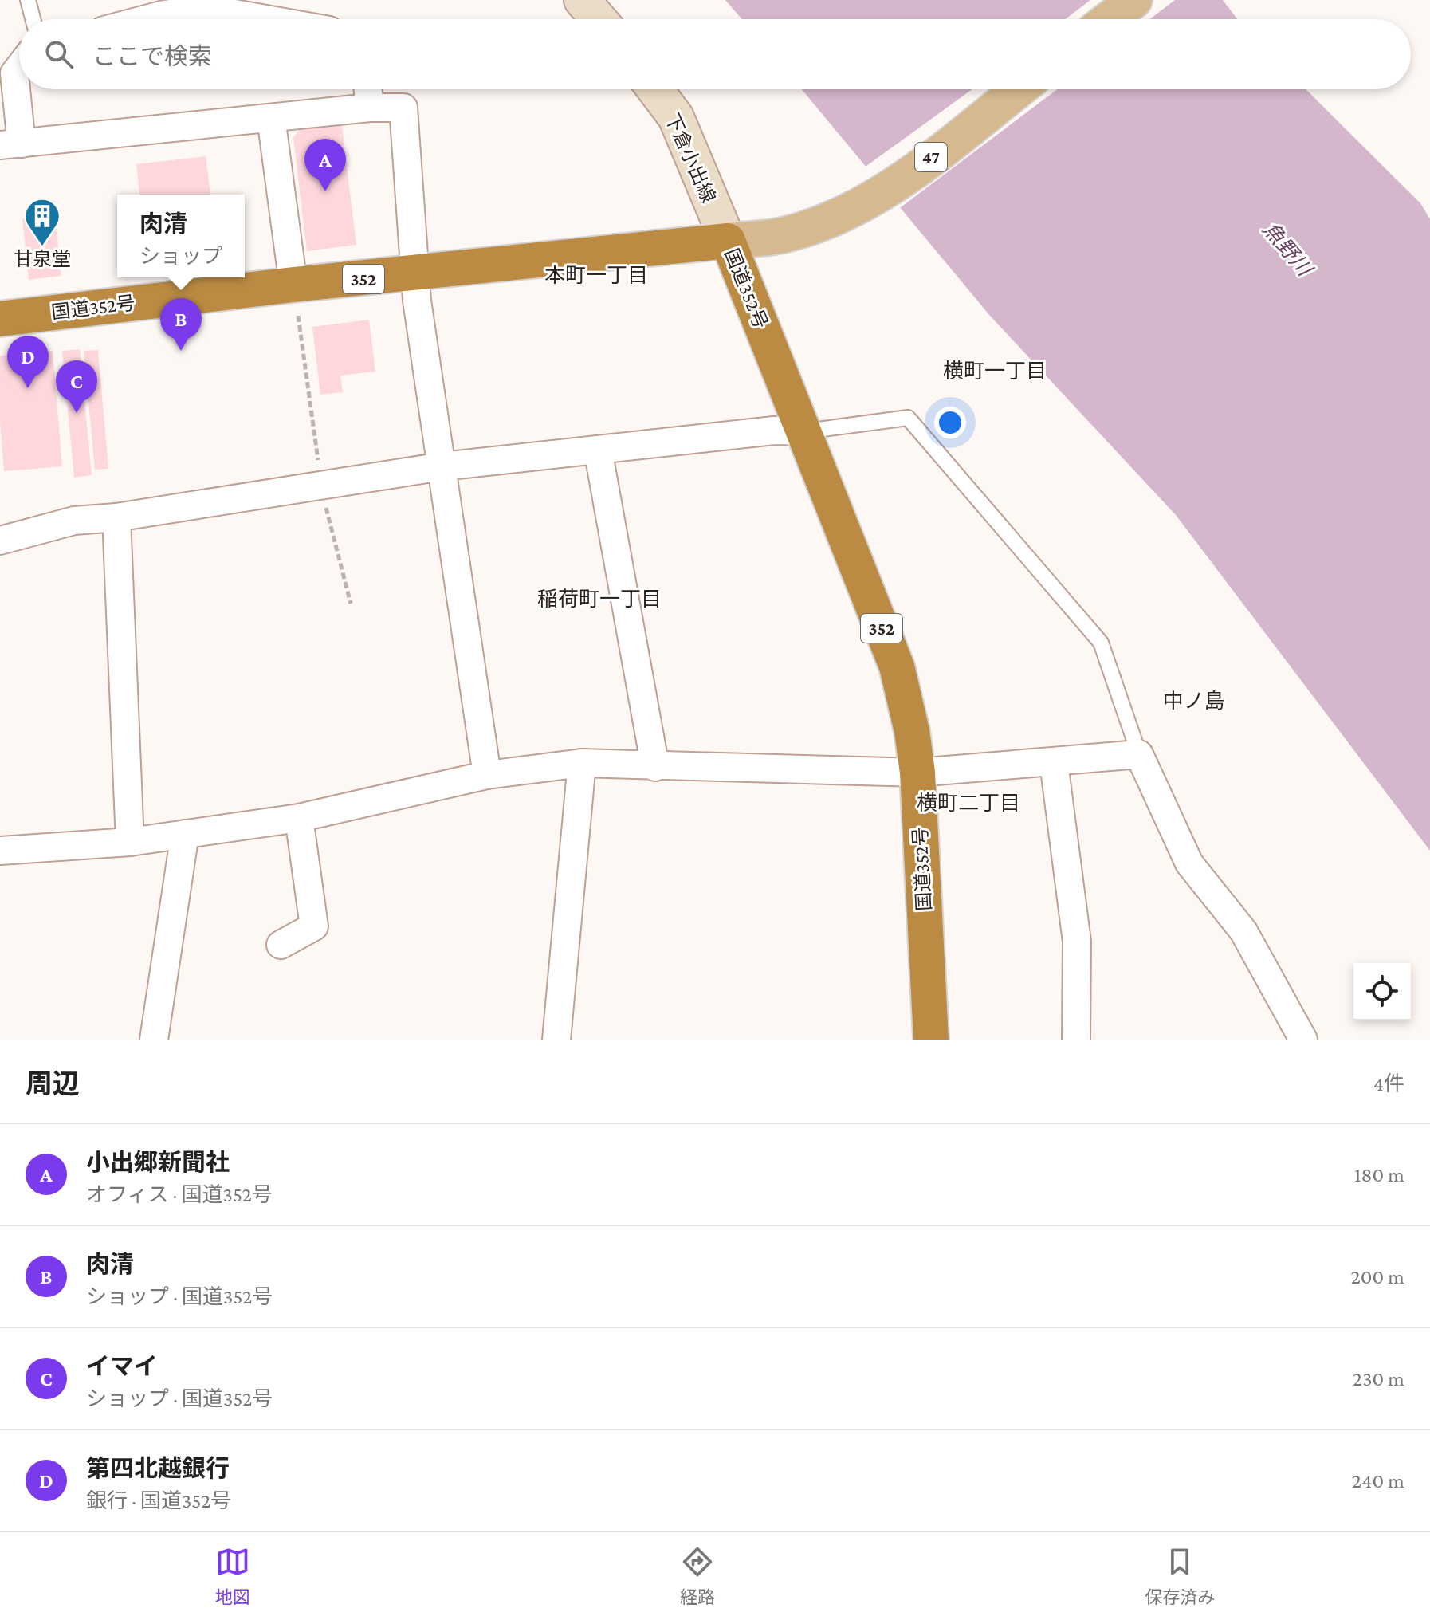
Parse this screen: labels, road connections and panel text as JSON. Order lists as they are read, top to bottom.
{
  "streets": {
    "highway": ["352", "国道352号"],
    "main road": ["47", "下倉小出線"]
  },
  "crossings": [
    ["47", "下倉小出線"],
    ["47", "国道352号"],
    ["下倉小出線", "国道352号"]
  ],
  "districts": [
    "本町一丁目",
    "横町一丁目",
    "稲荷町一丁目",
    "中ノ島",
    "横町二丁目"
  ],
  "water": ["魚野川"],
  "places": {
    "building": ["甘泉堂"]
  },
  "page": {
    "search": "ここで検索",
    "pins": [
      "A",
      "B",
      "D",
      "C"
    ],
    "popup": ["肉清", "ショップ"],
    "heading": ["周辺", "4件"],
    "list": [
      {
        "mark": "A",
        "name": "小出郷新聞社",
        "note": "オフィス · 国道352号",
        "value": "180 m"
      },
      {
        "mark": "B",
        "name": "肉清",
        "note": "ショップ · 国道352号",
        "value": "200 m"
      },
      {
        "mark": "C",
        "name": "イマイ",
        "note": "ショップ · 国道352号",
        "value": "230 m"
      },
      {
        "mark": "D",
        "name": "第四北越銀行",
        "note": "銀行 · 国道352号",
        "value": "240 m"
      }
    ],
    "nav": ["地図", "経路", "保存済み"]
  }
}
